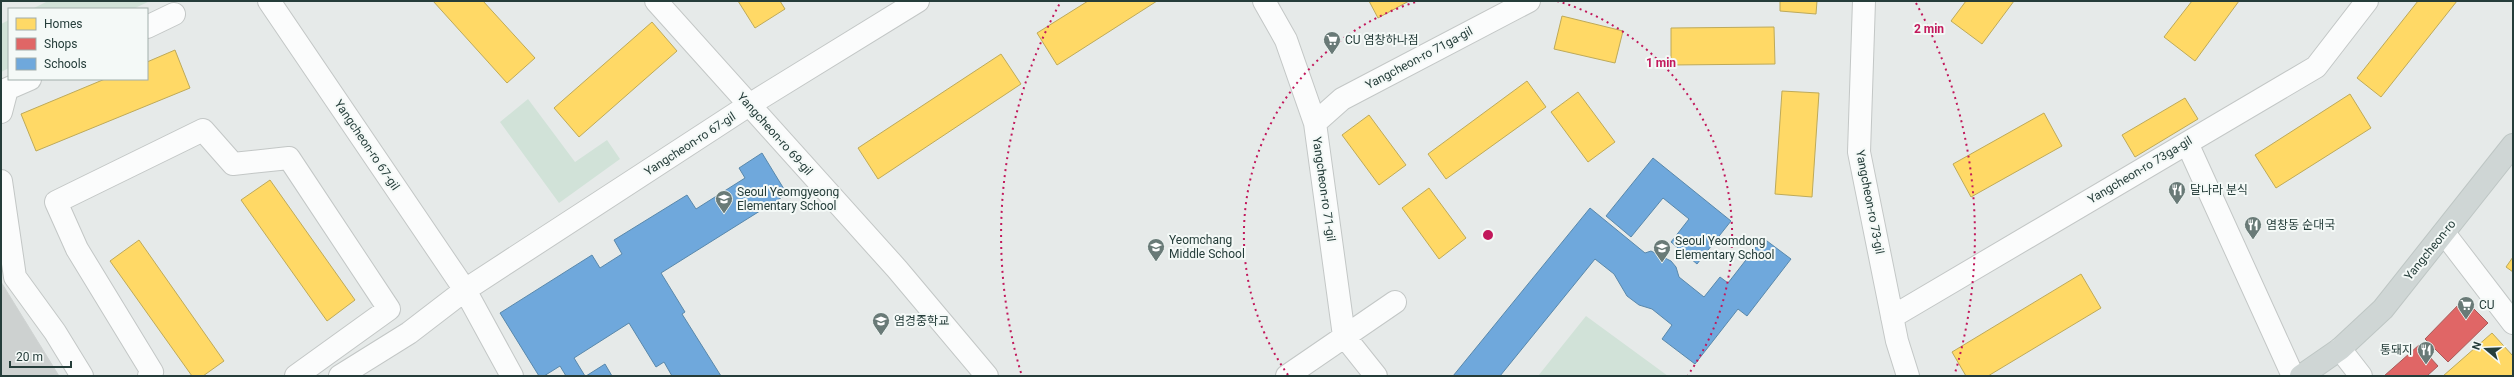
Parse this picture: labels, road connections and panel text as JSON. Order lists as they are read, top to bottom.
{
  "streets": {
    "main road": ["Yangcheon-ro"],
    "street": [
      "Yangcheon-ro 71ga-gil",
      "Yangcheon-ro 69-gil",
      "Yangcheon-ro 67-gil",
      "Yangcheon-ro 73ga-gil",
      "Yangcheon-ro 71-gil",
      "Yangcheon-ro 73-gil"
    ]
  },
  "crossings": [
    ["Yangcheon-ro 71ga-gil", "Yangcheon-ro 71-gil"],
    ["Yangcheon-ro 69-gil", "Yangcheon-ro 67-gil"],
    ["Yangcheon-ro 73ga-gil", "Yangcheon-ro 73-gil"]
  ],
  "places": {
    "supermarket": ["CU 염창하나점", "CU"],
    "restaurant": ["달나라 분식", "염창동 순대국", "통돼지"],
    "school or university": [
      "Seoul Yeomgyeong Elementary School",
      "Yeomchang Middle School",
      "Seoul Yeomdong Elementary School",
      "염경중학교"
    ]
  },
  "legend": ["Homes", "Shops", "Schools"],
  "scale_bar": "20 m",
  "north": "left",
  "rings": ["2 min", "1 min"]
}
